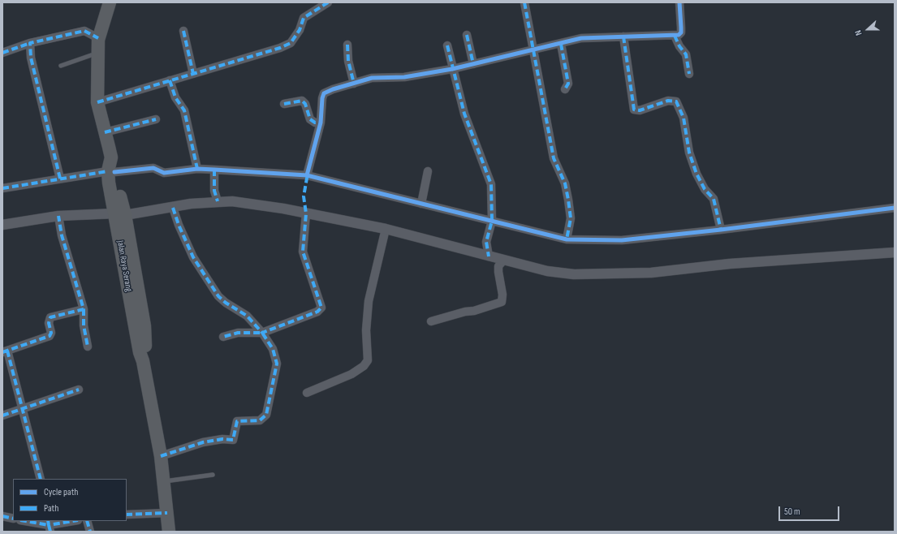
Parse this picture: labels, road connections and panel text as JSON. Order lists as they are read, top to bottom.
{
  "legend": ["Cycle path", "Path"],
  "scale_bar": "50 m",
  "north": "left"
}
